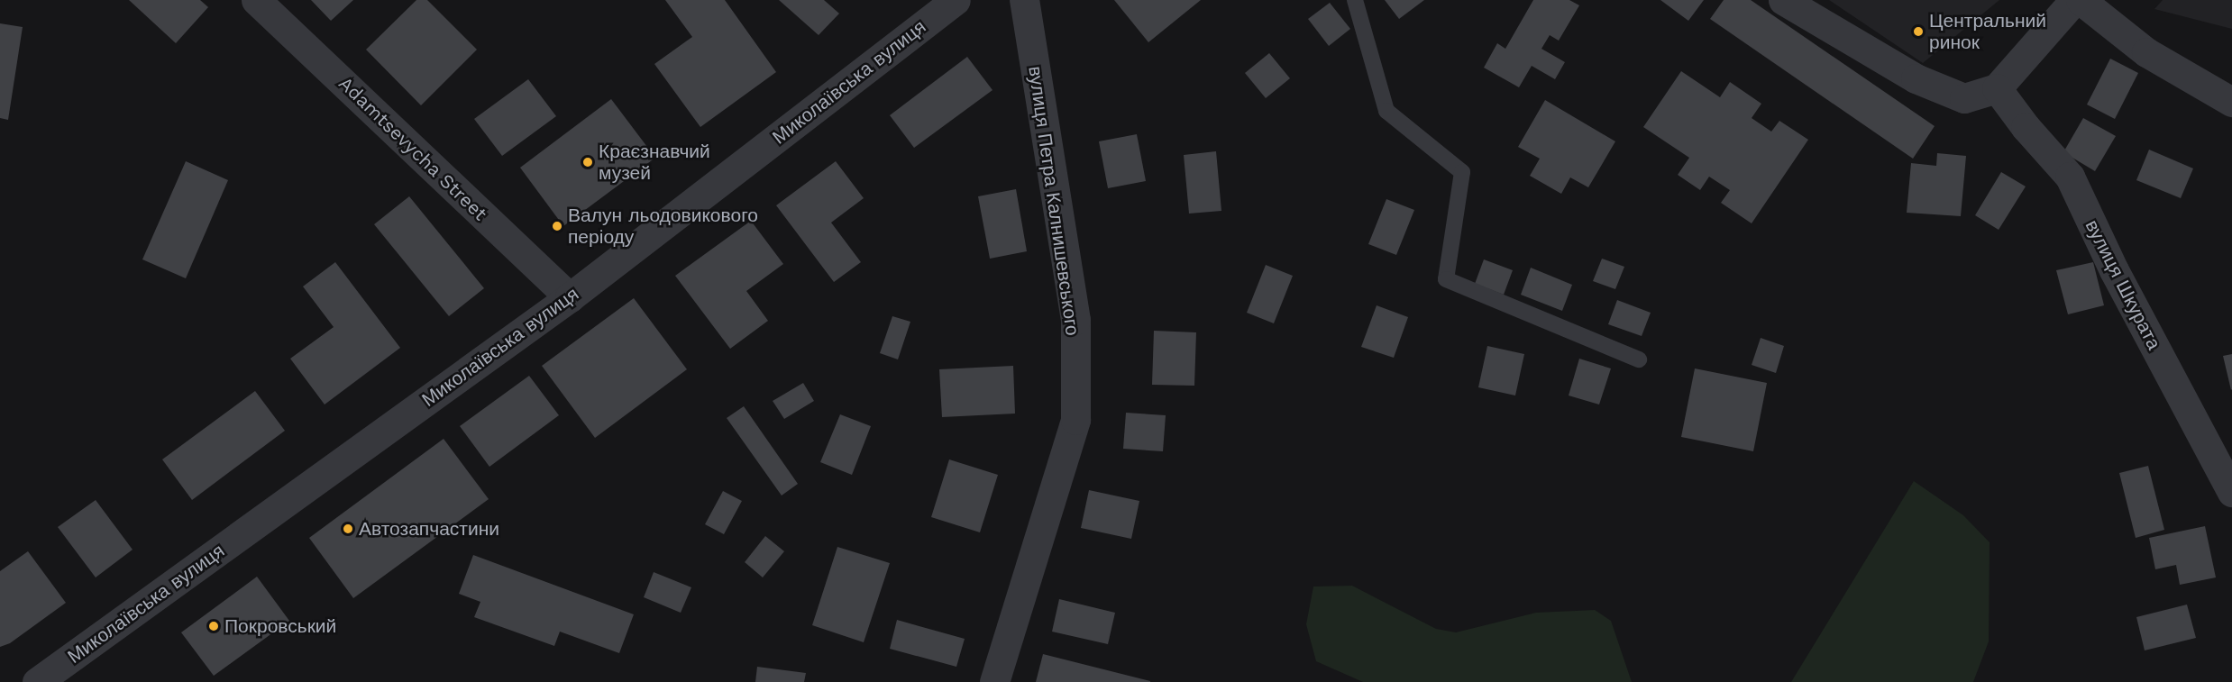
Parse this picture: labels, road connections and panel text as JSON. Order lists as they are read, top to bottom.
{
  "streets": {
    "street": [
      "Миколаївська вулиця",
      "Adamtsevycha Street",
      "вулиця Петра Калнишевського",
      "вулиця Шкурата"
    ]
  },
  "crossings": [
    ["Миколаївська вулиця", "Adamtsevycha Street"]
  ],
  "places": [
    "Центральний ринок",
    "Краєзнавчий музей",
    "Валун льодовикового періоду",
    "Автозапчастини",
    "Покровський"
  ]
}
